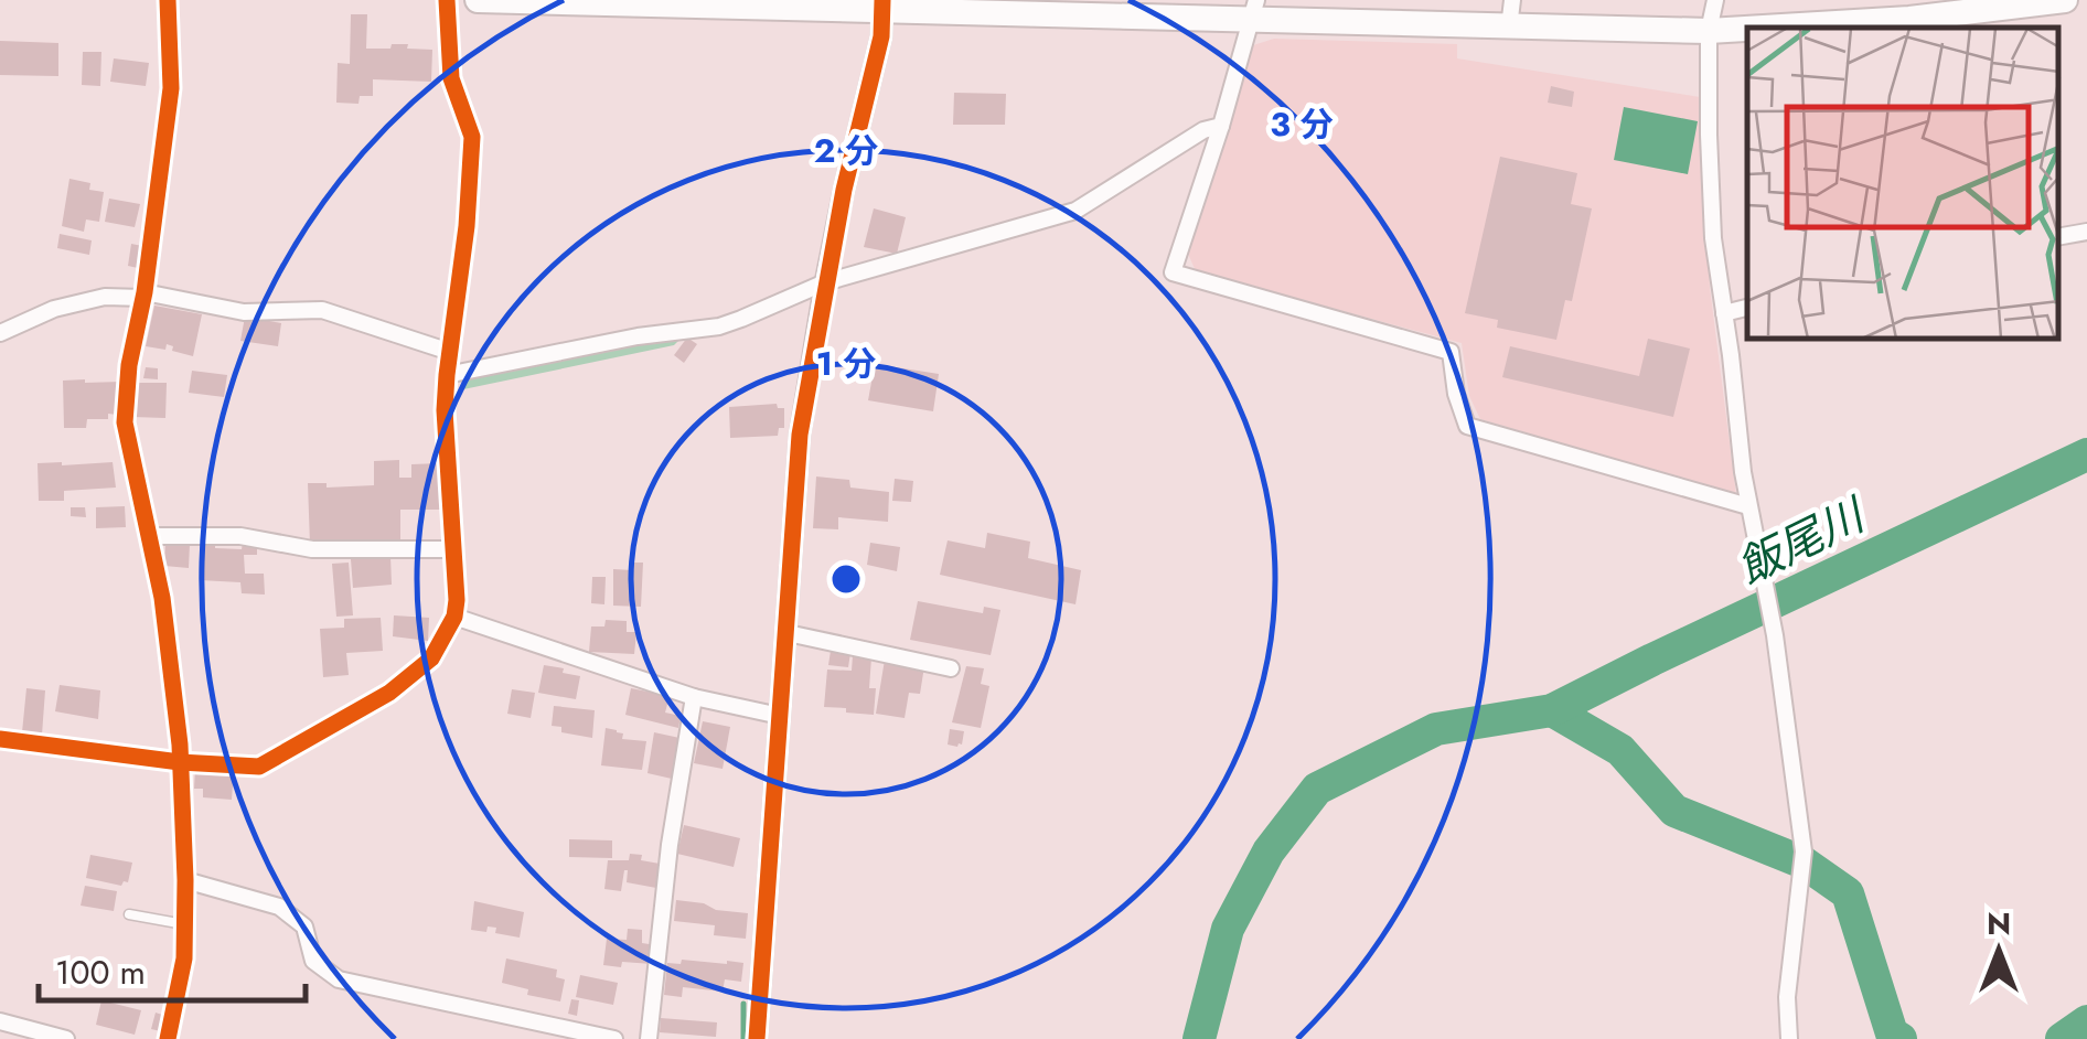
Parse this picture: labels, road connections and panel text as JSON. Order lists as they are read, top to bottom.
{
  "water": ["飯尾川"],
  "scale_bar": "100 m",
  "north": "top",
  "rings": ["3 分", "2 分", "1 分"]
}
